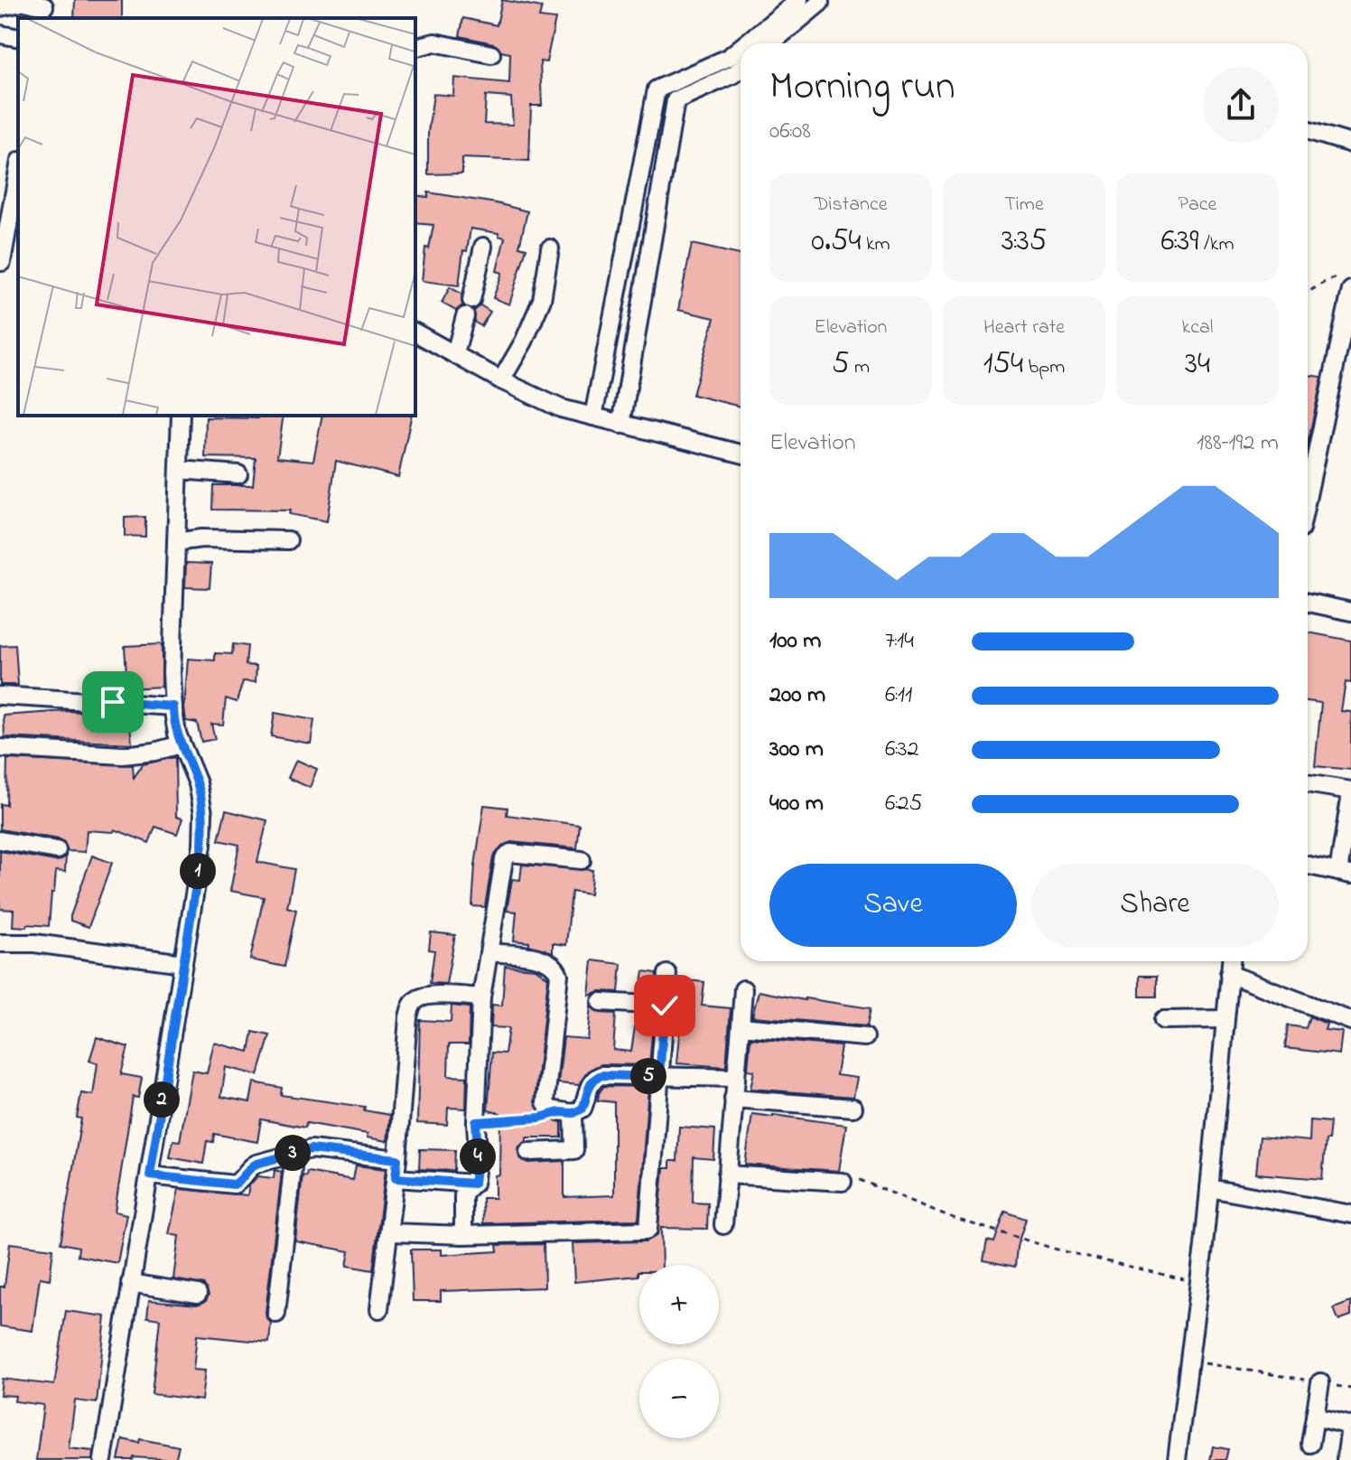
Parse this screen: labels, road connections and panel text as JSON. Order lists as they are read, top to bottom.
{
  "page": {
    "heading": ["Morning run", "06:08"],
    "stats": [
      ["Distance", "0.54 km"],
      ["Time", "3:35"],
      ["Pace", "6:39 /km"],
      ["Elevation", "5 m"],
      ["Heart rate", "154 bpm"],
      ["kcal", "34"]
    ],
    "chart": ["Elevation", "188–192 m"],
    "list": [
      {
        "name": "100 m",
        "note": "7:14"
      },
      {
        "name": "200 m",
        "note": "6:11"
      },
      {
        "name": "300 m",
        "note": "6:32"
      },
      {
        "name": "400 m",
        "note": "6:25"
      }
    ],
    "buttons": ["Save", "Share"],
    "pins": [
      "1",
      "5",
      "2",
      "3",
      "4"
    ],
    "map_buttons": ["+", "−"]
  }
}
